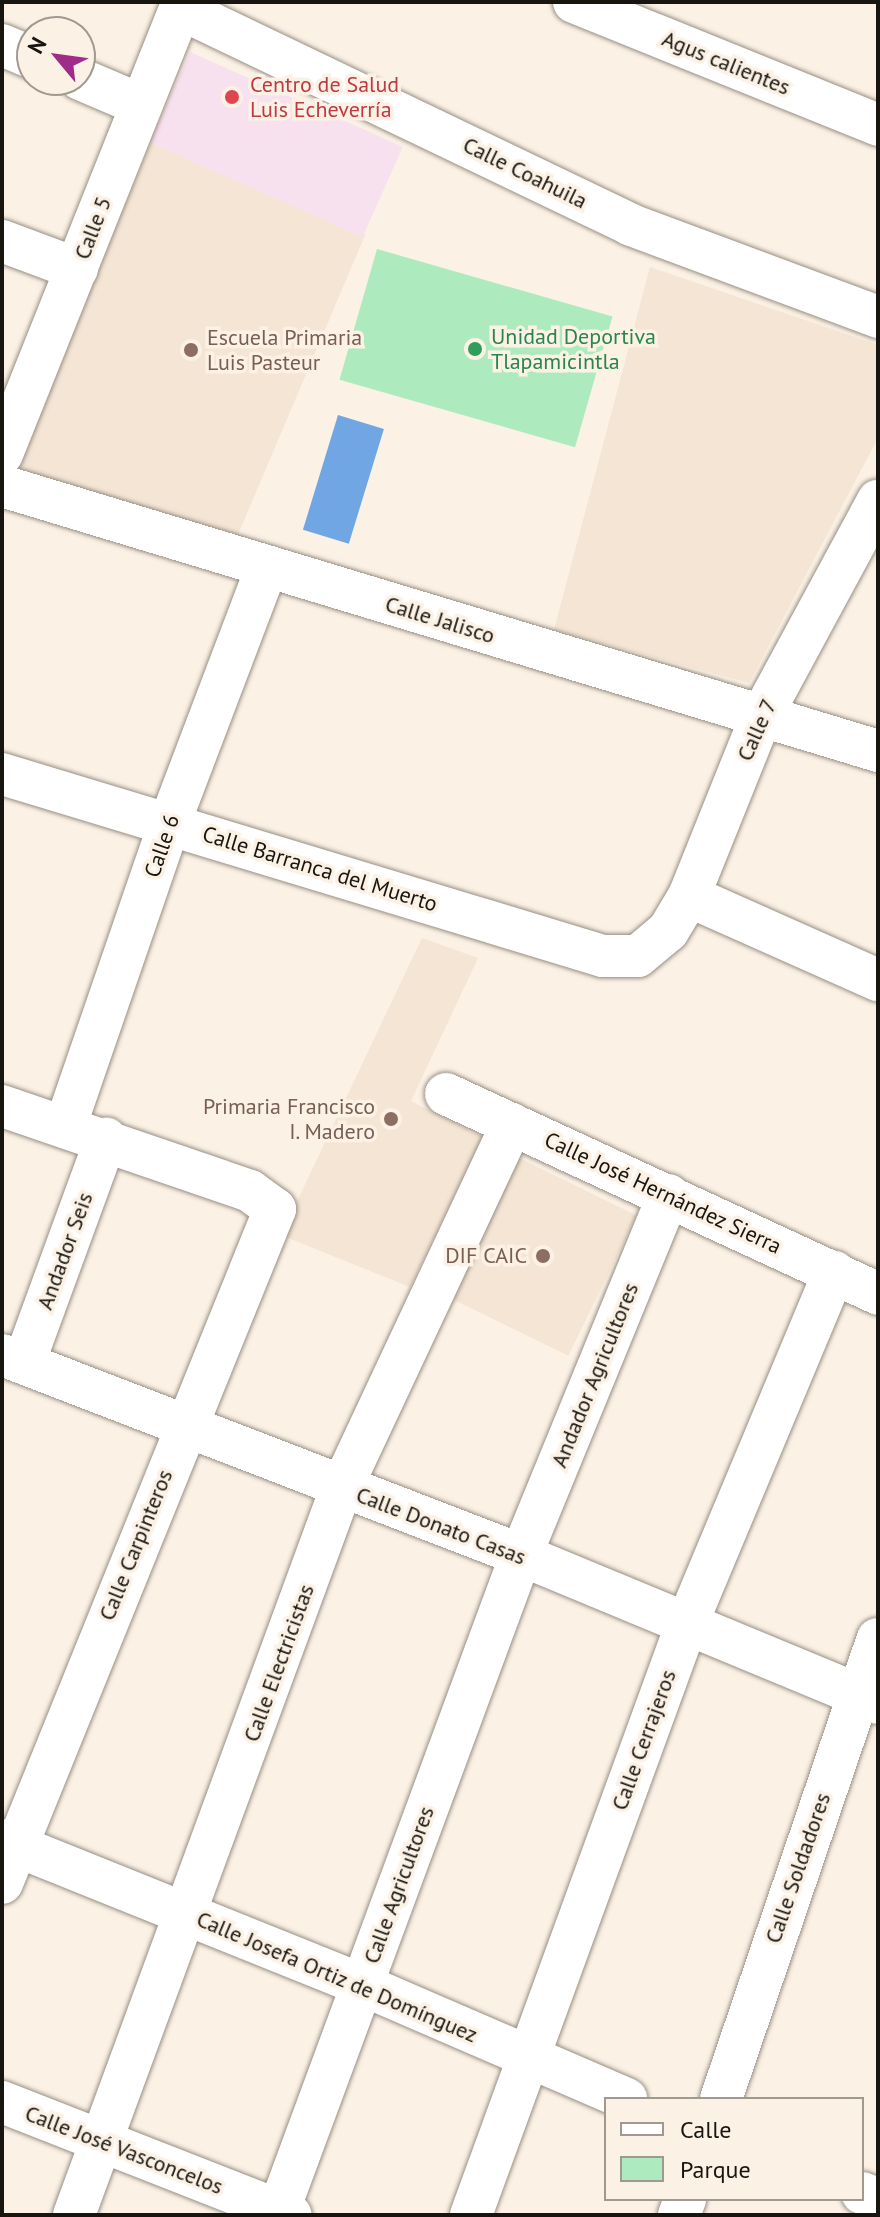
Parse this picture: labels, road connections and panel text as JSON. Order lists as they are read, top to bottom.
{
  "streets": {
    "street": [
      "Agus calientes",
      "Calle Coahuila",
      "Calle 5",
      "Calle Jalisco",
      "Calle 7",
      "Calle 6",
      "Calle Barranca del Muerto",
      "Calle José Hernández Sierra",
      "Andador Seis",
      "Andador Agricultores",
      "Calle Donato Casas",
      "Calle Carpinteros",
      "Calle Electricistas",
      "Calle Cerrajeros",
      "Calle Soldadores",
      "Calle Agricultores",
      "Calle Josefa Ortiz de Domínguez",
      "Calle José Vasconcelos"
    ]
  },
  "crossings": [
    ["Calle Coahuila", "Calle 5"],
    ["Calle Jalisco", "Calle 7"],
    ["Calle Jalisco", "Calle 6"],
    ["Calle 7", "Calle Barranca del Muerto"],
    ["Calle 6", "Calle Barranca del Muerto"],
    ["Calle José Hernández Sierra", "Andador Agricultores"],
    ["Calle José Hernández Sierra", "Calle Electricistas"],
    ["Calle José Hernández Sierra", "Calle Cerrajeros"],
    ["Andador Seis", "Calle Donato Casas"],
    ["Andador Seis", "Calle Carpinteros"],
    ["Andador Agricultores", "Calle Donato Casas"],
    ["Andador Agricultores", "Calle Agricultores"],
    ["Calle Donato Casas", "Calle Carpinteros"],
    ["Calle Donato Casas", "Calle Electricistas"],
    ["Calle Donato Casas", "Calle Cerrajeros"],
    ["Calle Donato Casas", "Calle Soldadores"],
    ["Calle Donato Casas", "Calle Agricultores"],
    ["Calle Carpinteros", "Calle Josefa Ortiz de Domínguez"],
    ["Calle Electricistas", "Calle Josefa Ortiz de Domínguez"],
    ["Calle Electricistas", "Calle José Vasconcelos"],
    ["Calle Cerrajeros", "Calle Josefa Ortiz de Domínguez"],
    ["Calle Agricultores", "Calle Josefa Ortiz de Domínguez"],
    ["Calle Agricultores", "Calle José Vasconcelos"]
  ],
  "places": [
    "Centro de Salud Luis Echeverría",
    "Unidad Deportiva Tlapamicintla",
    "Escuela Primaria Luis Pasteur",
    "Primaria Francisco I. Madero",
    "DIF CAIC"
  ],
  "legend": ["Calle", "Parque"],
  "north": "top left"
}
